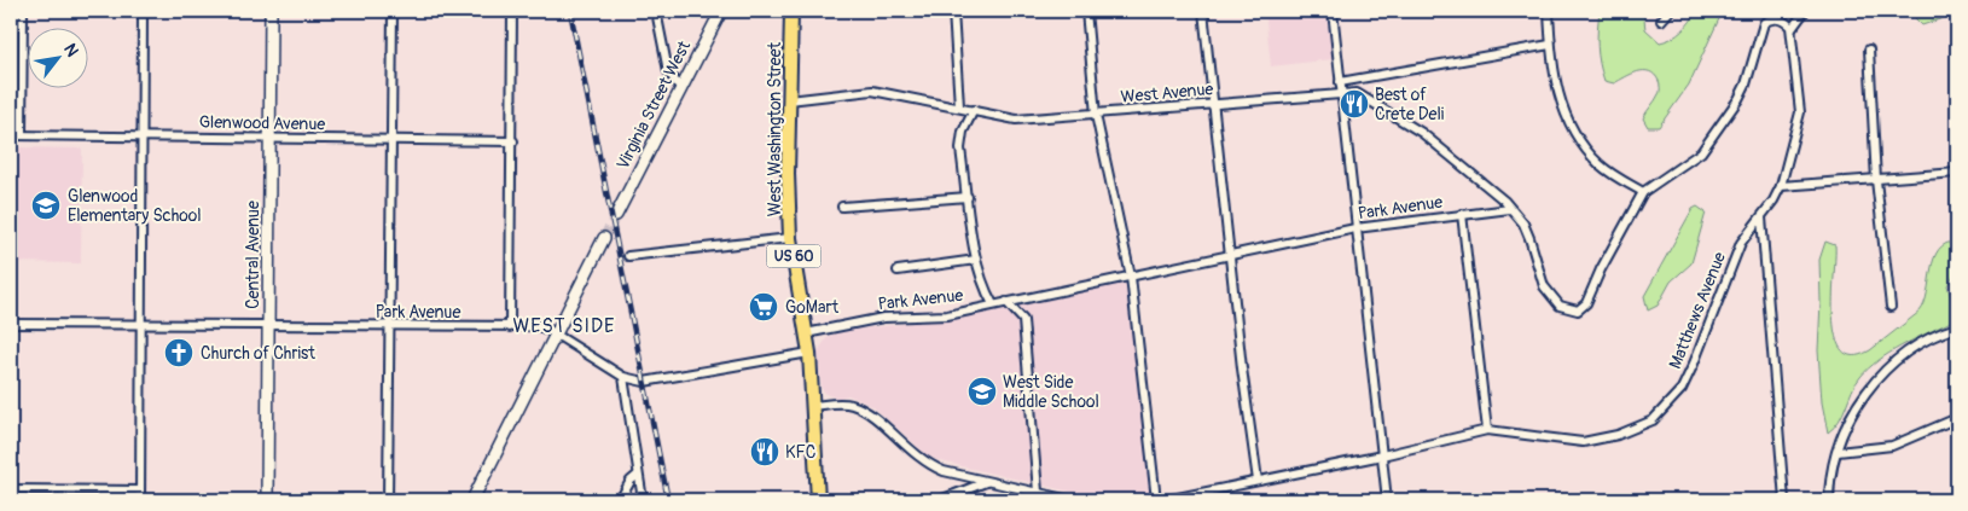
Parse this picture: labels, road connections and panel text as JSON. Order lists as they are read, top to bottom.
{
  "streets": {
    "main road": [
      "Virginia Street West",
      "West Washington Street",
      "Central Avenue",
      "US 60"
    ],
    "street": [
      "West Avenue",
      "Glenwood Avenue",
      "Park Avenue",
      "Matthews Avenue"
    ]
  },
  "crossings": [
    ["West Avenue", "West Washington Street"],
    ["West Avenue", "Park Avenue"],
    ["Glenwood Avenue", "Central Avenue"],
    ["West Washington Street", "Park Avenue"],
    ["Park Avenue", "Central Avenue"]
  ],
  "districts": ["WEST SIDE"],
  "places": {
    "restaurant": ["Best of Crete Deli", "KFC"],
    "school or university": ["Glenwood Elementary School", "West Side Middle School"],
    "supermarket": ["GoMart"],
    "church": ["Church of Christ"]
  },
  "north": "top right"
}
